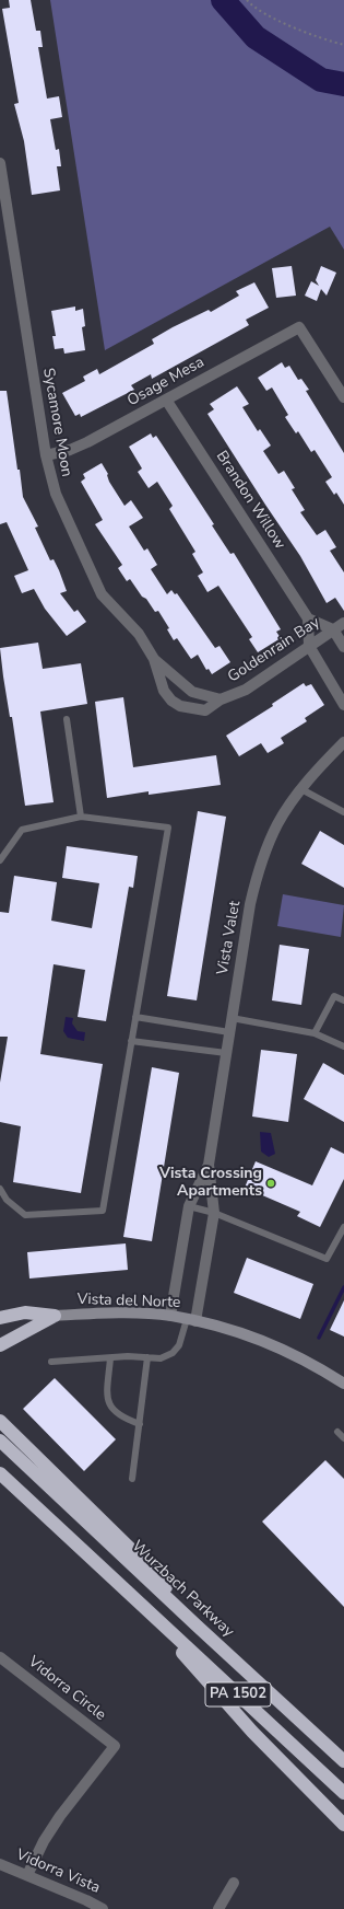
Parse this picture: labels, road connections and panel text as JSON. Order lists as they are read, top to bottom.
{
  "streets": {
    "highway": ["Wurzbach Parkway", "PA 1502"],
    "street": [
      "Osage Mesa",
      "Sycamore Moon",
      "Brandon Willow",
      "Goldenrain Bay",
      "Vista Valet",
      "Vista del Norte",
      "Vidorra Circle",
      "Vidorra Vista"
    ]
  },
  "crossings": [
    ["Osage Mesa", "Sycamore Moon"],
    ["Osage Mesa", "Brandon Willow"],
    ["Sycamore Moon", "Goldenrain Bay"],
    ["Vista Valet", "Vista del Norte"],
    ["Vidorra Circle", "Vidorra Vista"]
  ],
  "places": ["Vista Crossing Apartments"]
}
